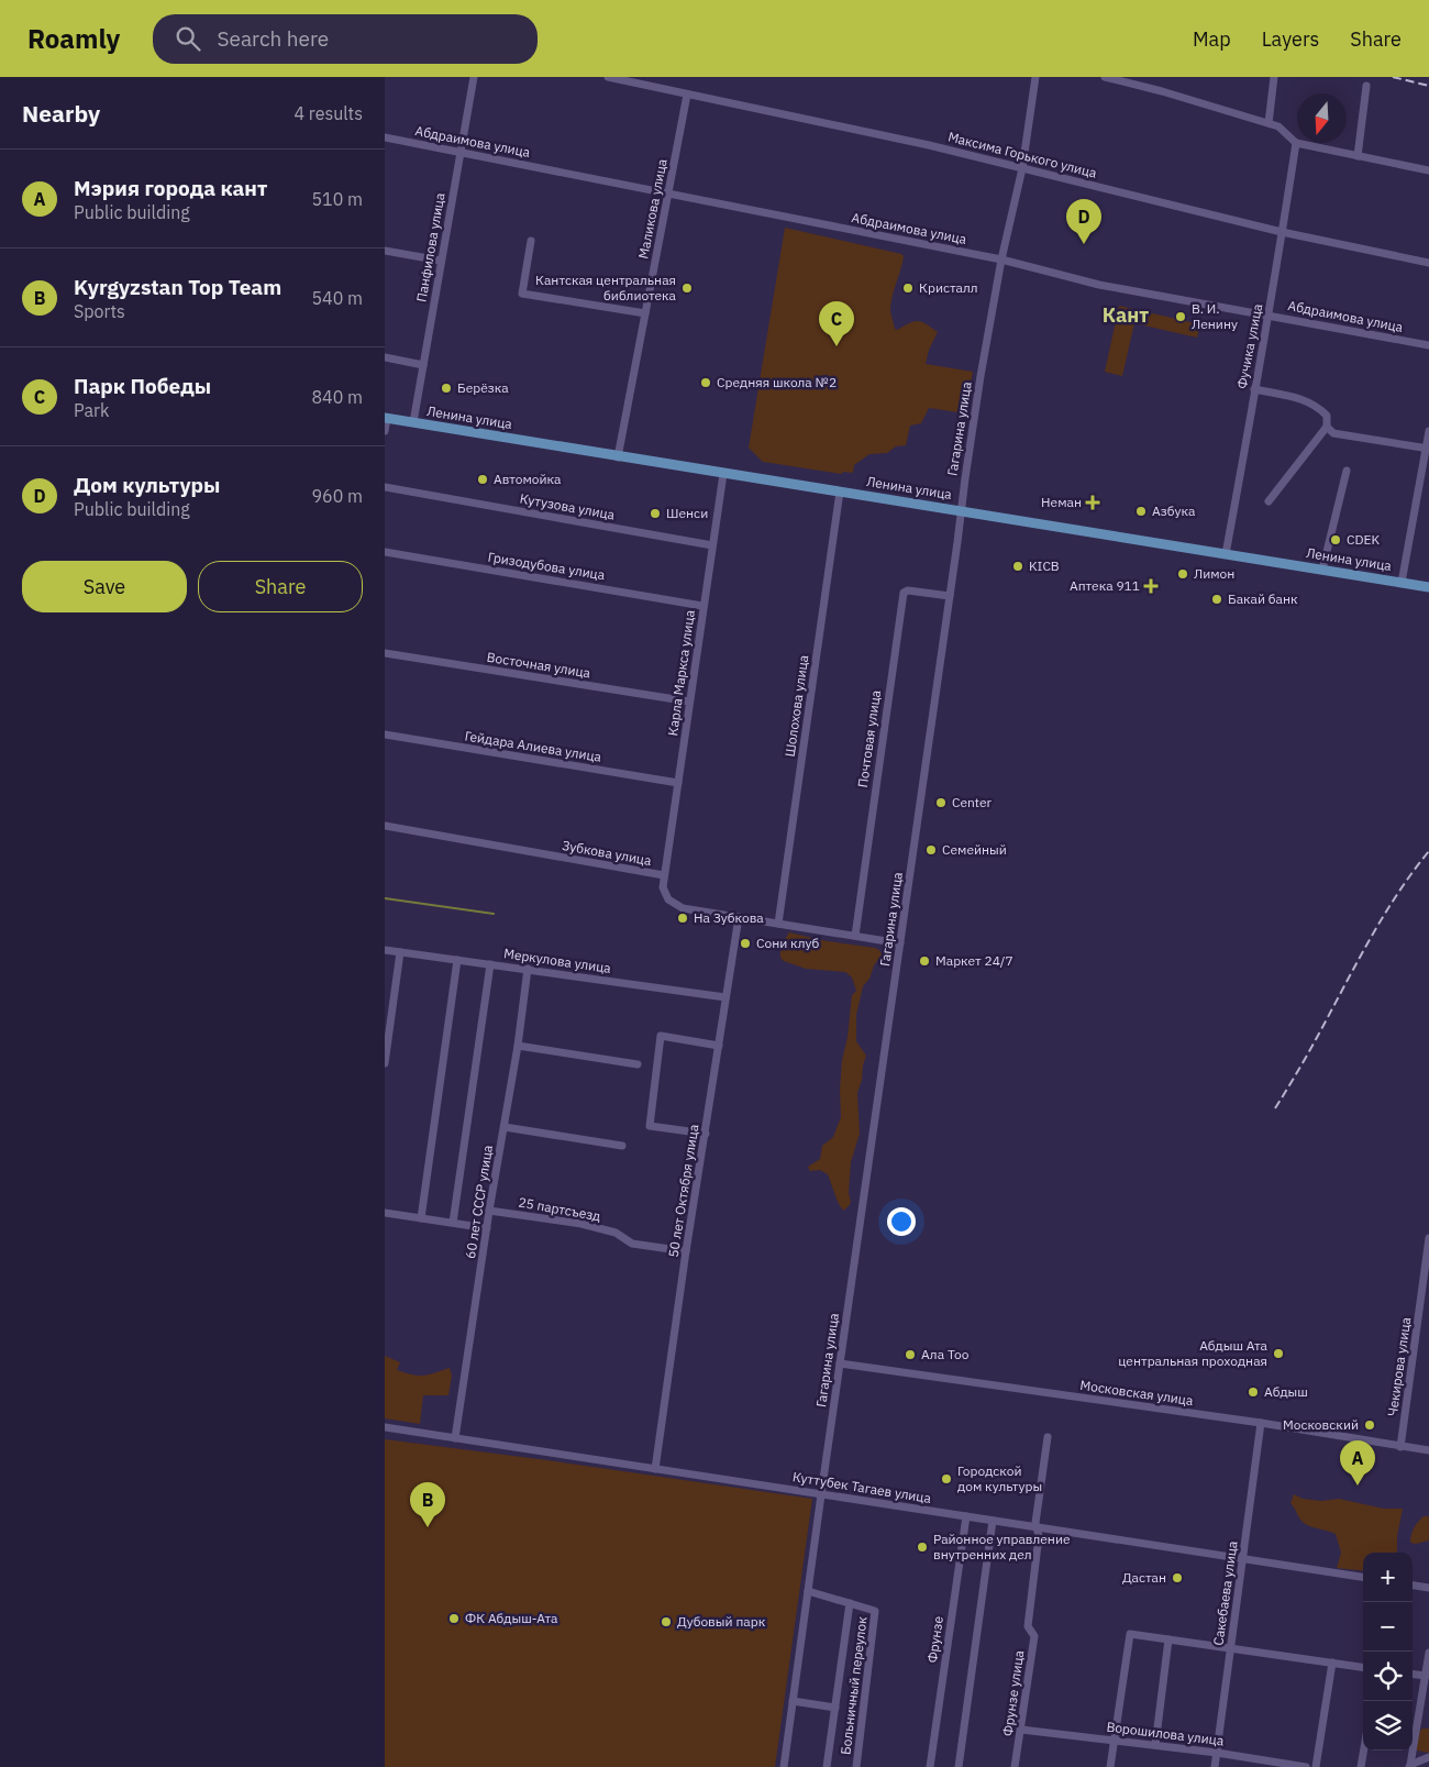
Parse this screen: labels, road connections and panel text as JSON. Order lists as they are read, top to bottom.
{
  "streets": {
    "main road": ["Ленина улица"],
    "street": [
      "Абдраимова улица",
      "Максима Горького улица",
      "Маликова улица",
      "Панфилова улица",
      "Фучика улица",
      "Гагарина улица",
      "Кутузова улица",
      "Гризодубова улица",
      "Восточная улица",
      "Карла Маркса улица",
      "Шолохова улица",
      "Почтовая улица",
      "Гейдара Алиева улица",
      "Зубкова улица",
      "Меркулова улица",
      "50 лет Октября улица",
      "60 лет СССР улица",
      "25 партсъезд",
      "Чекирова улица",
      "Московская улица",
      "Куттубек Тагаев улица",
      "Сакебаева улица",
      "Фрунзе",
      "Больничный переулок",
      "Фрунзе улица",
      "Ворошилова улица"
    ]
  },
  "crossings": [
    ["Абдраимова улица", "Маликова улица"],
    ["Абдраимова улица", "Панфилова улица"],
    ["Абдраимова улица", "Фучика улица"],
    ["Абдраимова улица", "Гагарина улица"],
    ["Максима Горького улица", "Маликова улица"],
    ["Максима Горького улица", "Фучика улица"],
    ["Максима Горького улица", "Гагарина улица"],
    ["Маликова улица", "Ленина улица"],
    ["Панфилова улица", "Ленина улица"],
    ["Фучика улица", "Ленина улица"],
    ["Ленина улица", "Гагарина улица"],
    ["Ленина улица", "Карла Маркса улица"],
    ["Ленина улица", "Шолохова улица"],
    ["Гагарина улица", "Почтовая улица"],
    ["Гагарина улица", "Зубкова улица"],
    ["Гагарина улица", "Московская улица"],
    ["Гагарина улица", "Куттубек Тагаев улица"],
    ["Гагарина улица", "Больничный переулок"],
    ["Кутузова улица", "Карла Маркса улица"],
    ["Гризодубова улица", "Карла Маркса улица"],
    ["Восточная улица", "Карла Маркса улица"],
    ["Карла Маркса улица", "Гейдара Алиева улица"],
    ["Карла Маркса улица", "Зубкова улица"],
    ["Шолохова улица", "Зубкова улица"],
    ["Почтовая улица", "Зубкова улица"],
    ["Зубкова улица", "50 лет Октября улица"],
    ["Меркулова улица", "50 лет Октября улица"],
    ["Меркулова улица", "60 лет СССР улица"],
    ["50 лет Октября улица", "25 партсъезд"],
    ["50 лет Октября улица", "Куттубек Тагаев улица"],
    ["60 лет СССР улица", "25 партсъезд"],
    ["60 лет СССР улица", "Куттубек Тагаев улица"],
    ["Чекирова улица", "Московская улица"],
    ["Московская улица", "Сакебаева улица"],
    ["Куттубек Тагаев улица", "Сакебаева улица"],
    ["Куттубек Тагаев улица", "Фрунзе"],
    ["Куттубек Тагаев улица", "Фрунзе улица"],
    ["Сакебаева улица", "Ворошилова улица"],
    ["Фрунзе улица", "Ворошилова улица"]
  ],
  "districts": ["Кант"],
  "places": {
    "other": [
      "Кантская центральная библиотека",
      "Кристалл",
      "В. И. Ленину",
      "Средняя школа №2",
      "Берёзка",
      "Автомойка",
      "Азбука",
      "Шенси",
      "CDEK",
      "KICB",
      "Лимон",
      "Бакай банк",
      "Center",
      "Семейный",
      "На Зубкова",
      "Сони клуб",
      "Маркет 24/7",
      "Абдыш Ата центральная проходная",
      "Ала Тоо",
      "Абдыш",
      "Московский",
      "Городской дом культуры",
      "Районное управление внутренних дел",
      "Дастан",
      "ФК Абдыш-Ата",
      "Дубовый парк"
    ],
    "health": ["Неман", "Аптека 911"]
  },
  "north": "bottom",
  "page": {
    "header": "Roamly",
    "search": "Search here",
    "nav": ["Map", "Layers", "Share"],
    "heading": ["Nearby", "4 results"],
    "list": [
      {
        "mark": "A",
        "name": "Мэрия города кант",
        "note": "Public building",
        "value": "510 m"
      },
      {
        "mark": "B",
        "name": "Kyrgyzstan Top Team",
        "note": "Sports",
        "value": "540 m"
      },
      {
        "mark": "C",
        "name": "Парк Победы",
        "note": "Park",
        "value": "840 m"
      },
      {
        "mark": "D",
        "name": "Дом культуры",
        "note": "Public building",
        "value": "960 m"
      }
    ],
    "pins": [
      "D",
      "C",
      "A",
      "B"
    ],
    "buttons": ["Save", "Share"],
    "map_buttons": ["+", "−"]
  }
}
